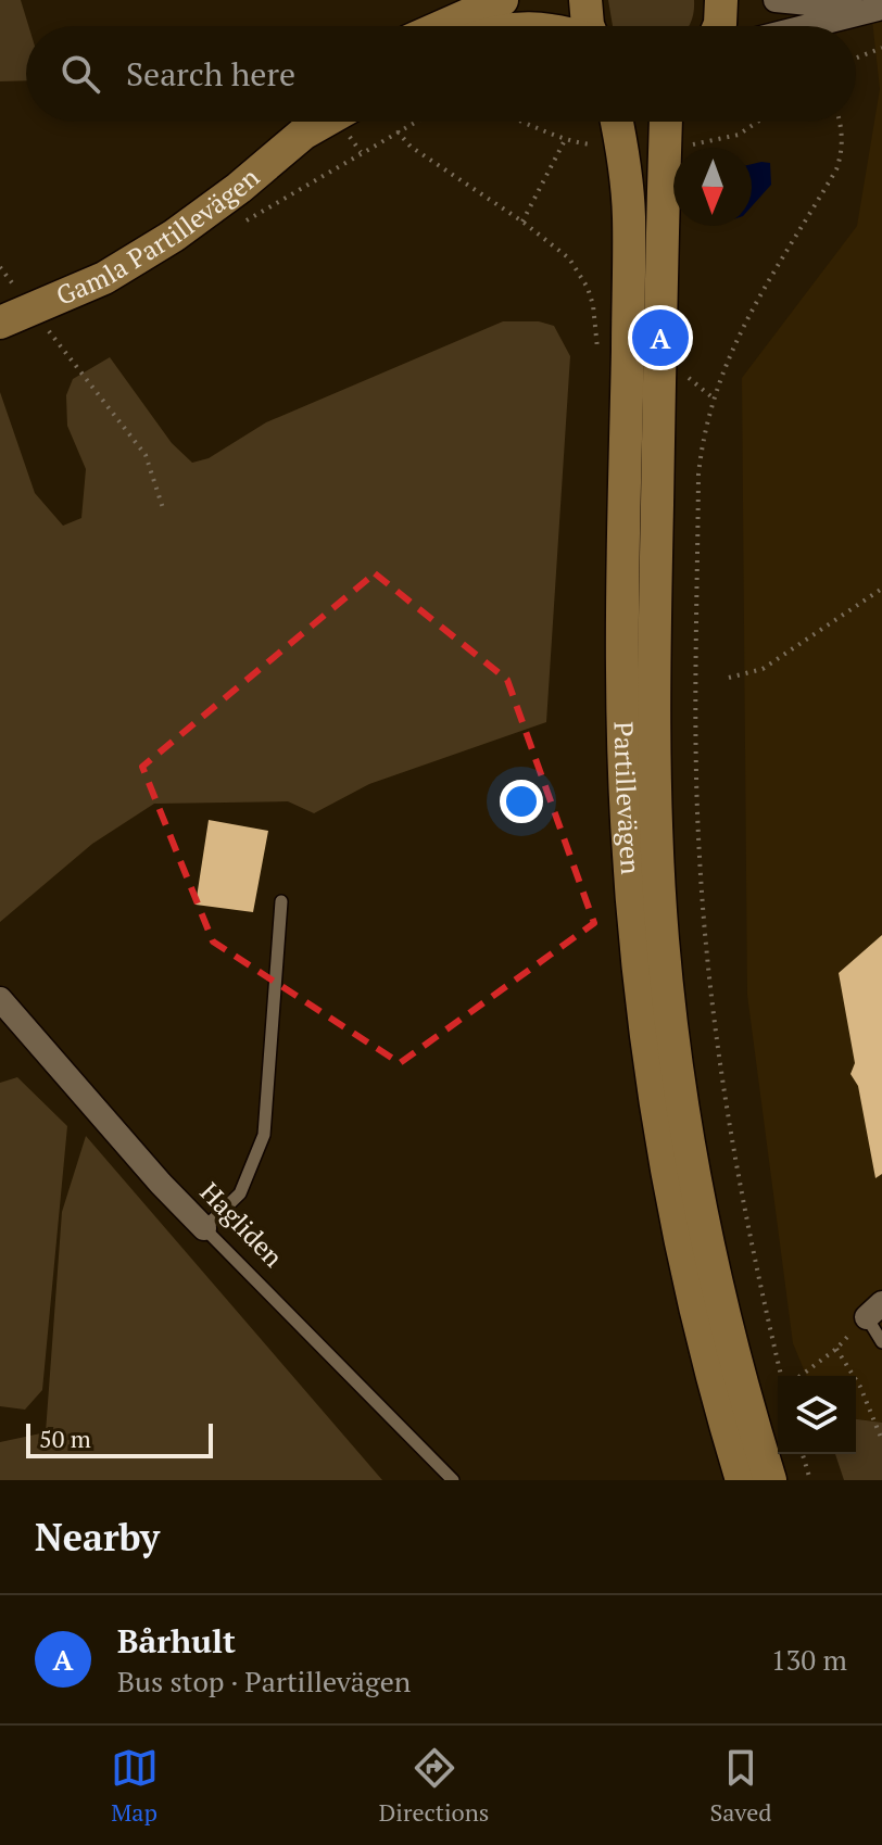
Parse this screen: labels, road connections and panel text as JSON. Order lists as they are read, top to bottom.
{
  "streets": {
    "street": ["Gamla Partillevägen", "Partillevägen", "Hagliden"]
  },
  "scale_bar": "50 m",
  "north": "bottom",
  "page": {
    "search": "Search here",
    "pins": "A",
    "scale": "50 m",
    "heading": "Nearby",
    "list": [
      {
        "mark": "A",
        "name": "Bårhult",
        "note": "Bus stop · Partillevägen",
        "value": "130 m"
      }
    ],
    "nav": ["Map", "Directions", "Saved"]
  }
}
